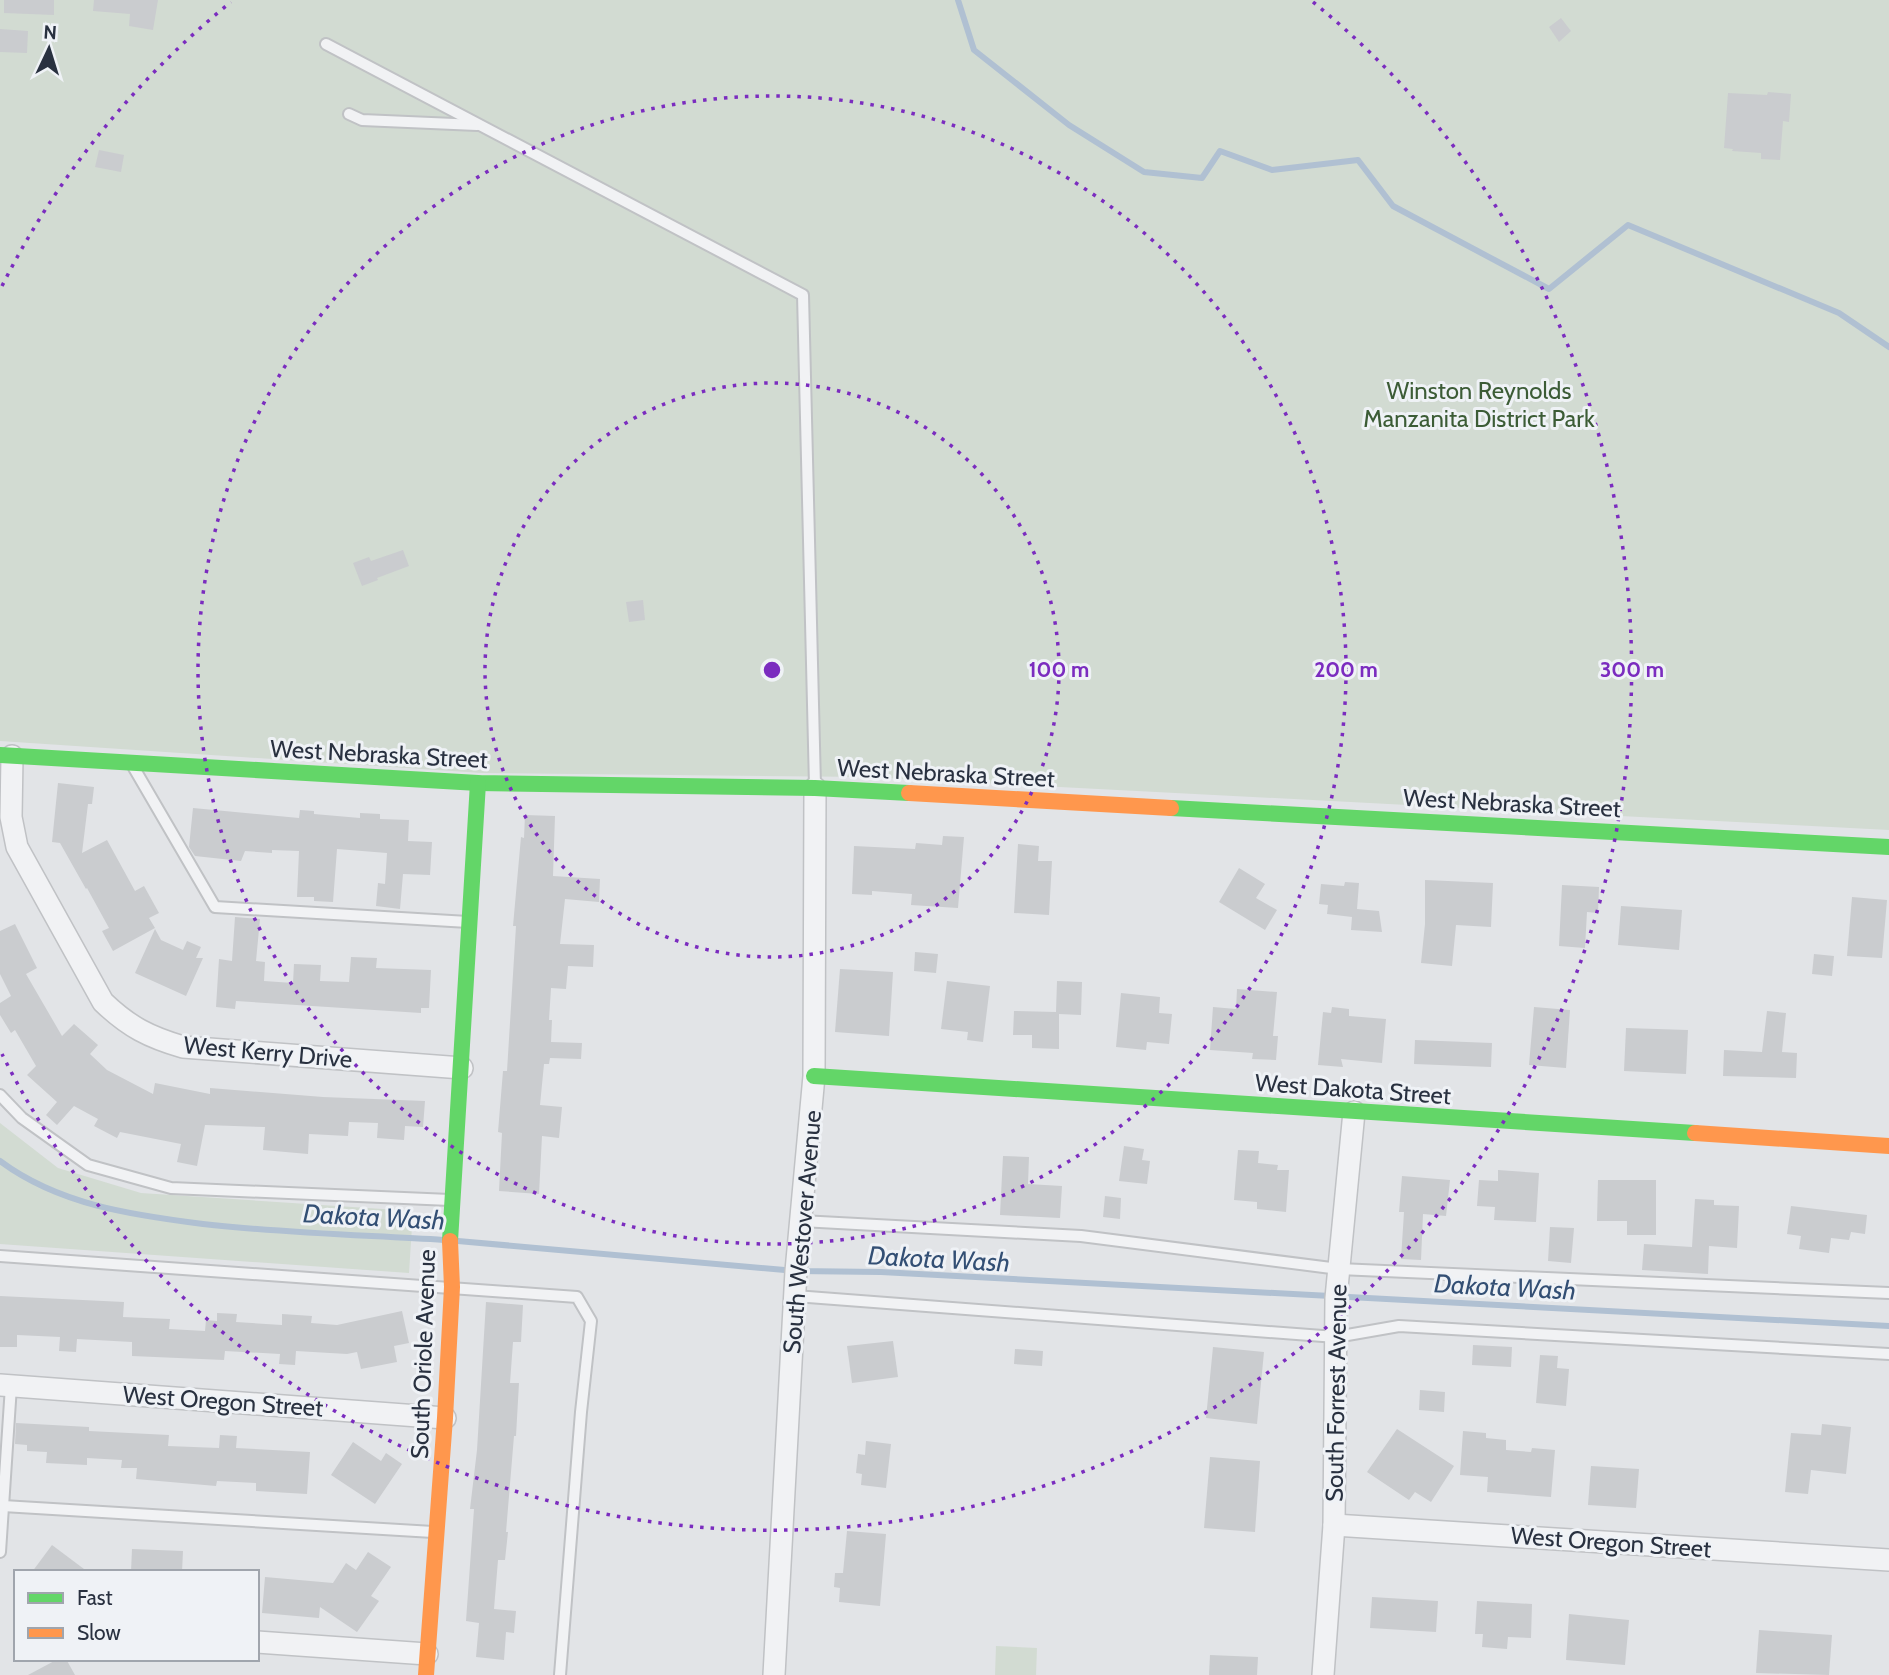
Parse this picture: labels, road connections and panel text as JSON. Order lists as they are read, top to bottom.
{
  "streets": {
    "street": [
      "West Nebraska Street",
      "West Kerry Drive",
      "West Dakota Street",
      "South Westover Avenue",
      "South Oriole Avenue",
      "South Forrest Avenue",
      "West Oregon Street"
    ]
  },
  "crossings": [
    ["West Nebraska Street", "West Kerry Drive"],
    ["West Nebraska Street", "South Westover Avenue"],
    ["West Nebraska Street", "South Oriole Avenue"],
    ["West Kerry Drive", "South Oriole Avenue"],
    ["West Dakota Street", "South Westover Avenue"],
    ["West Dakota Street", "South Forrest Avenue"],
    ["South Oriole Avenue", "West Oregon Street"],
    ["South Forrest Avenue", "West Oregon Street"]
  ],
  "water": ["Dakota Wash"],
  "parks": ["Winston Reynolds Manzanita District Park"],
  "legend": ["Fast", "Slow"],
  "north": "top",
  "rings": ["100 m", "200 m", "300 m"]
}
